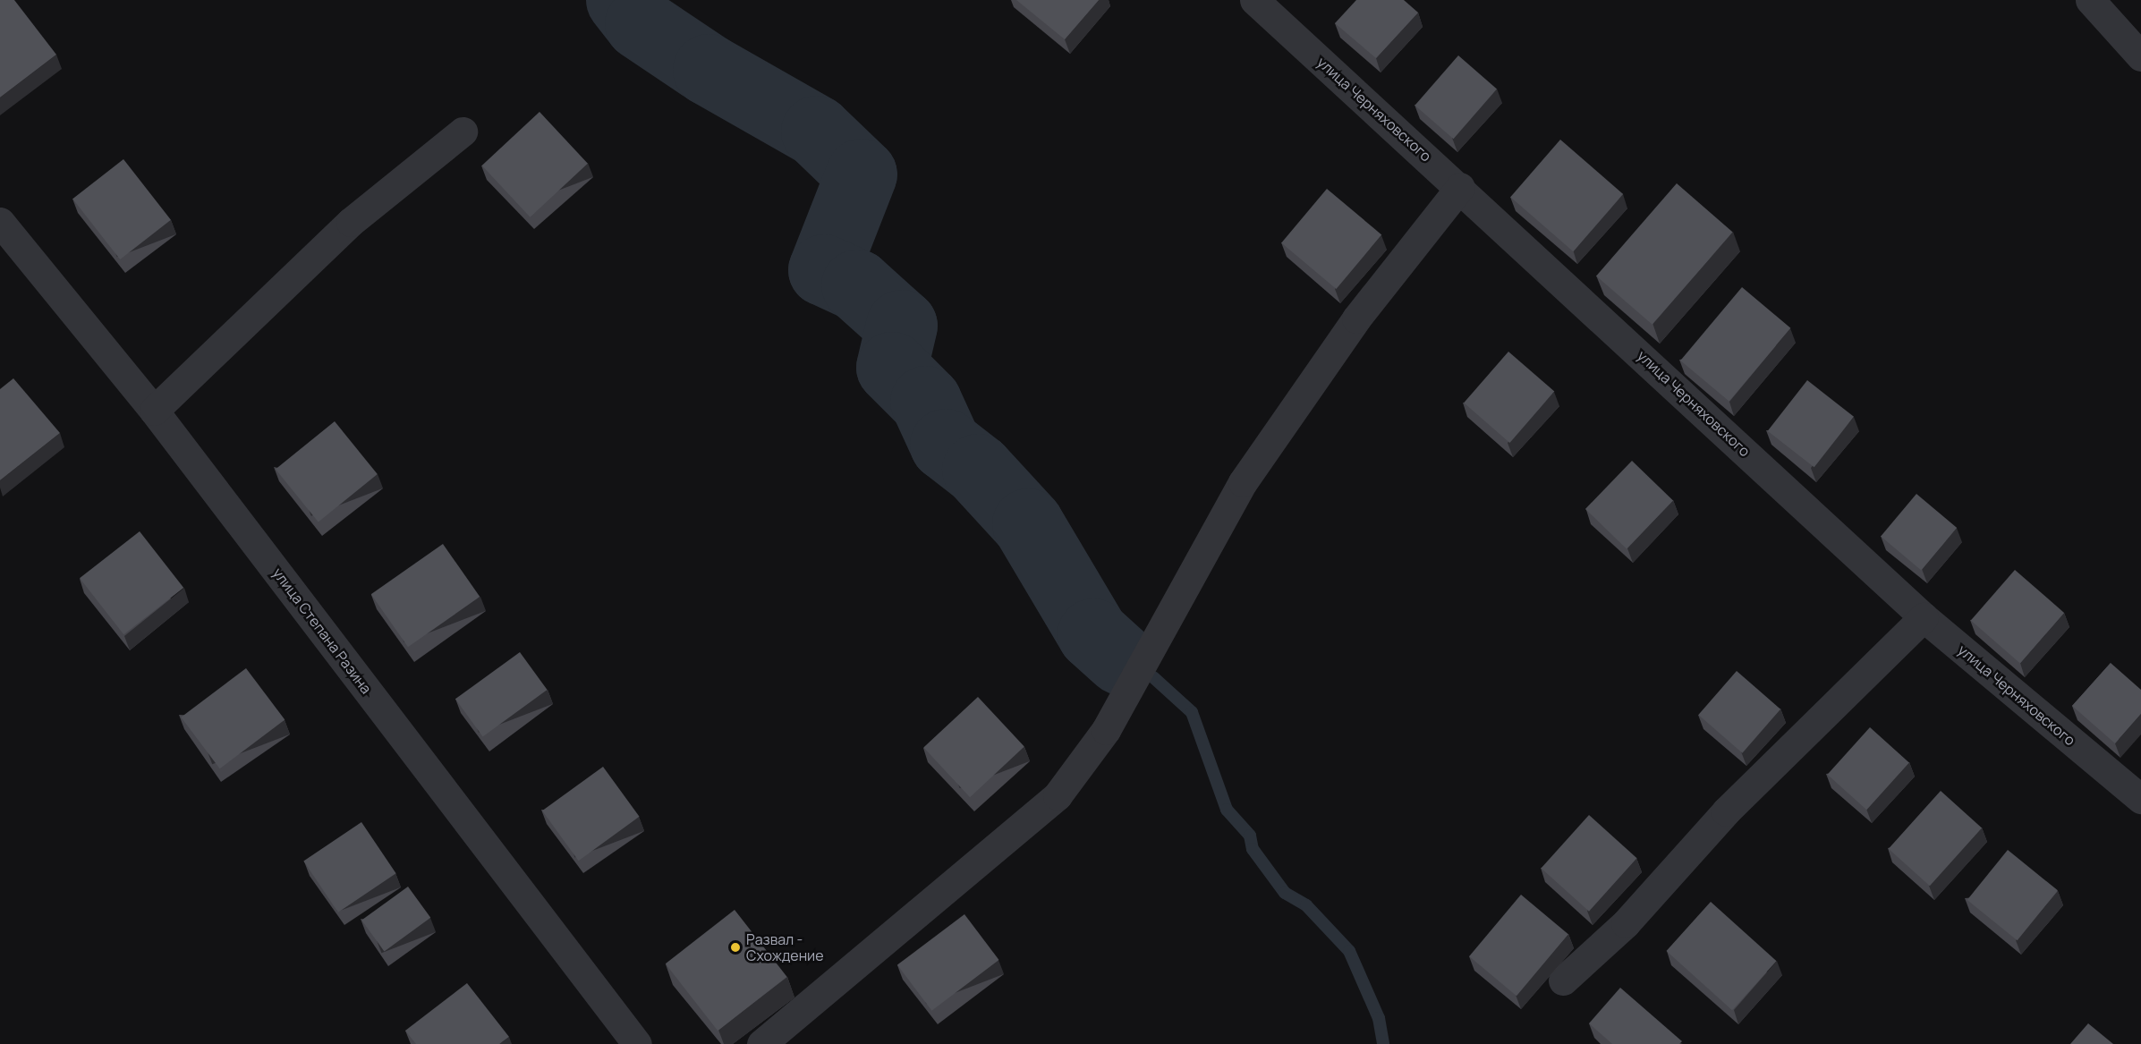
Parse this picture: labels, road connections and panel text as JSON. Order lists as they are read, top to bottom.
{
  "streets": {
    "street": ["улица Черняховского", "улица Степана Разина"]
  },
  "places": ["Развал - Схождение"]
}
